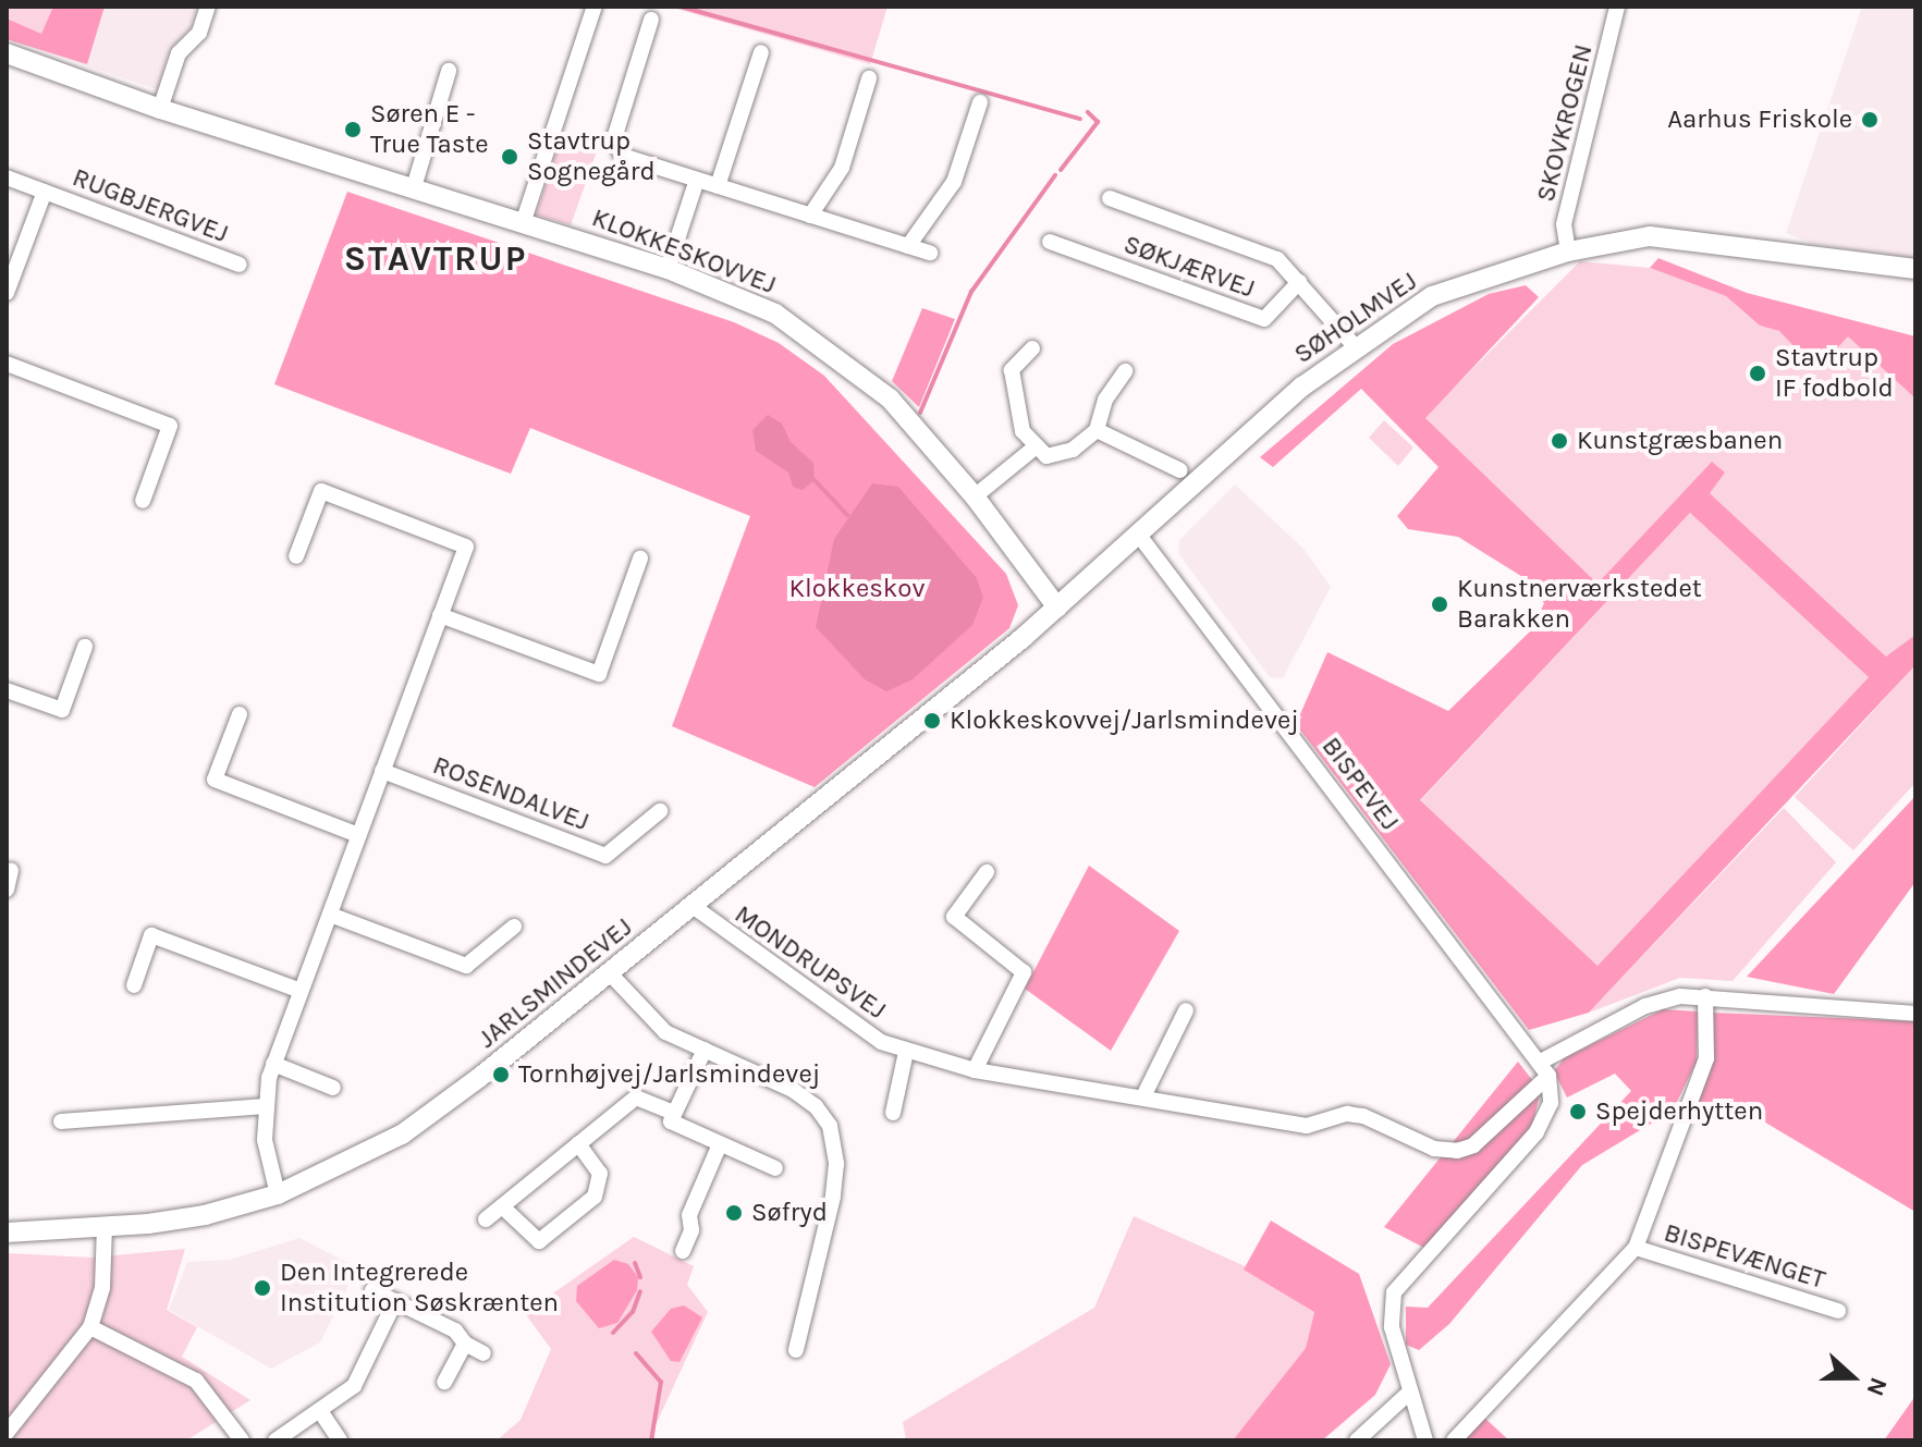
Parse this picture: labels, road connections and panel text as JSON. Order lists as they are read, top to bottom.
{
  "streets": {
    "street": [
      "SKOVKROGEN",
      "RUGBJERGVEJ",
      "KLOKKESKOVVEJ",
      "SØKJÆRVEJ",
      "SØHOLMVEJ",
      "BISPEVEJ",
      "ROSENDALVEJ",
      "MONDRUPSVEJ",
      "JARLSMINDEVEJ",
      "BISPEVÆNGET"
    ]
  },
  "crossings": [
    ["SKOVKROGEN", "SØHOLMVEJ"],
    ["KLOKKESKOVVEJ", "SØHOLMVEJ"],
    ["KLOKKESKOVVEJ", "JARLSMINDEVEJ"],
    ["SØKJÆRVEJ", "SØHOLMVEJ"],
    ["SØHOLMVEJ", "BISPEVEJ"],
    ["SØHOLMVEJ", "JARLSMINDEVEJ"],
    ["BISPEVEJ", "MONDRUPSVEJ"],
    ["MONDRUPSVEJ", "JARLSMINDEVEJ"]
  ],
  "districts": ["STAVTRUP"],
  "parks": ["Klokkeskov"],
  "places": [
    "Aarhus Friskole",
    "Søren E - True Taste",
    "Stavtrup Sognegård",
    "Stavtrup IF fodbold",
    "Kunstgræsbanen",
    "Kunstnerværkstedet Barakken",
    "Klokkeskovvej/Jarlsmindevej",
    "Tornhøjvej/Jarlsmindevej",
    "Spejderhytten",
    "Søfryd",
    "Den Integrerede Institution Søskrænten"
  ],
  "north": "right"
}
